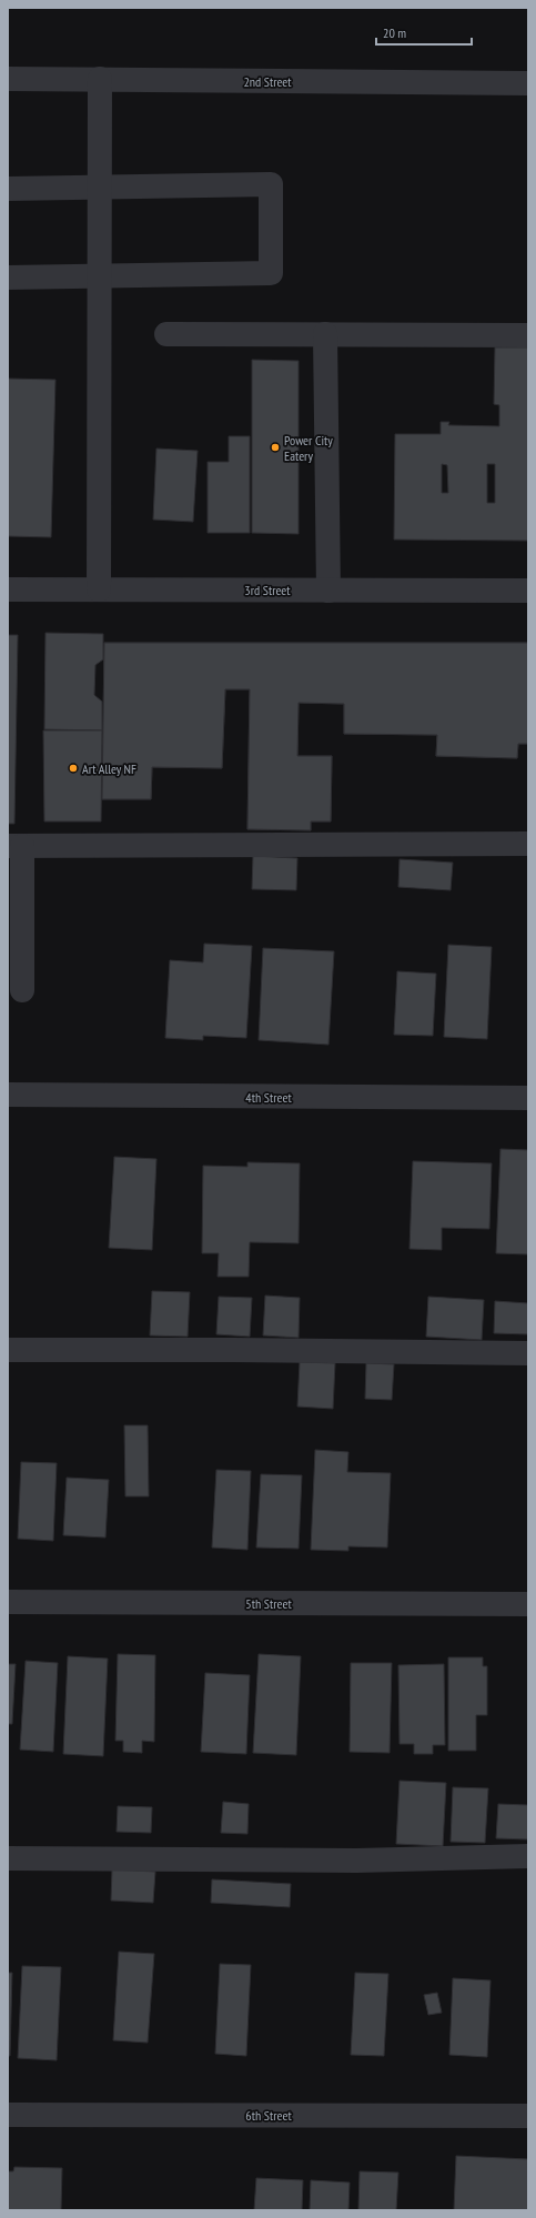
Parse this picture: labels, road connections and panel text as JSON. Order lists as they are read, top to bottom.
{
  "streets": {
    "street": [
      "2nd Street",
      "3rd Street",
      "4th Street",
      "5th Street",
      "6th Street"
    ]
  },
  "places": ["Power City Eatery", "Art Alley NF"],
  "scale_bar": "20 m"
}
